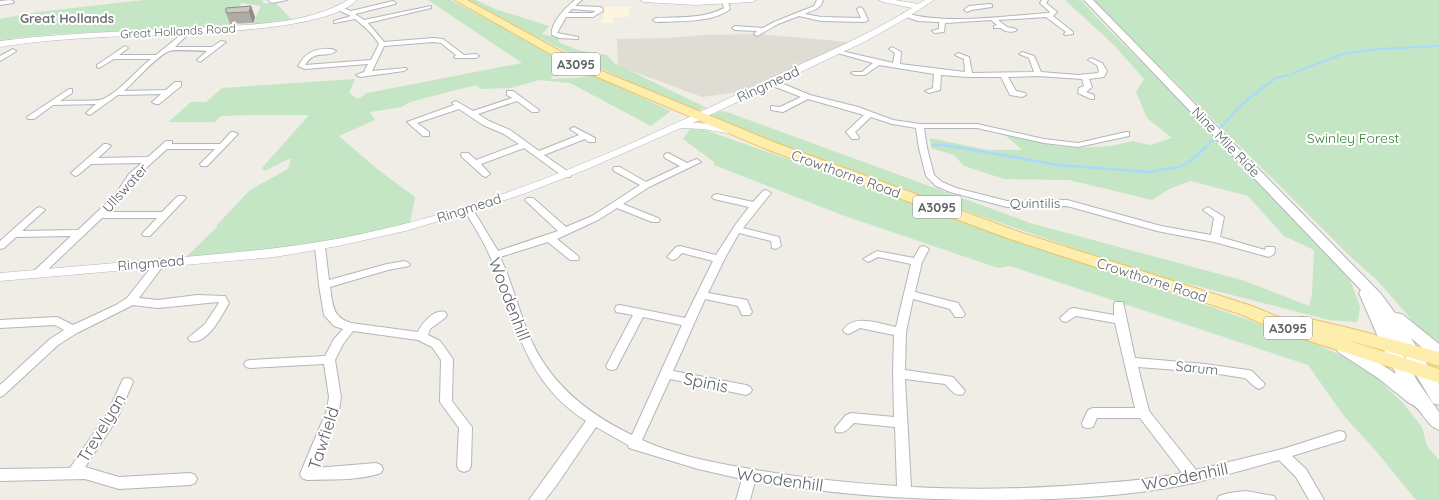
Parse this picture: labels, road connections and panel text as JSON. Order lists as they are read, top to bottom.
{
  "streets": {
    "main road": ["A3095", "Nine Mile Ride", "Crowthorne Road"],
    "street": [
      "Great Hollands Road",
      "Ringmead",
      "Ullswater",
      "Quintilis",
      "Woodenhill",
      "Sarum",
      "Spinis",
      "Trevelyan",
      "Tawfield"
    ]
  },
  "crossings": [
    ["A3095", "Nine Mile Ride"],
    ["A3095", "Crowthorne Road"],
    ["Ringmead", "Crowthorne Road"],
    ["Ringmead", "Ullswater"],
    ["Ringmead", "Woodenhill"],
    ["Nine Mile Ride", "Crowthorne Road"],
    ["Woodenhill", "Spinis"]
  ],
  "districts": ["Great Hollands"],
  "parks": ["Swinley Forest"]
}
